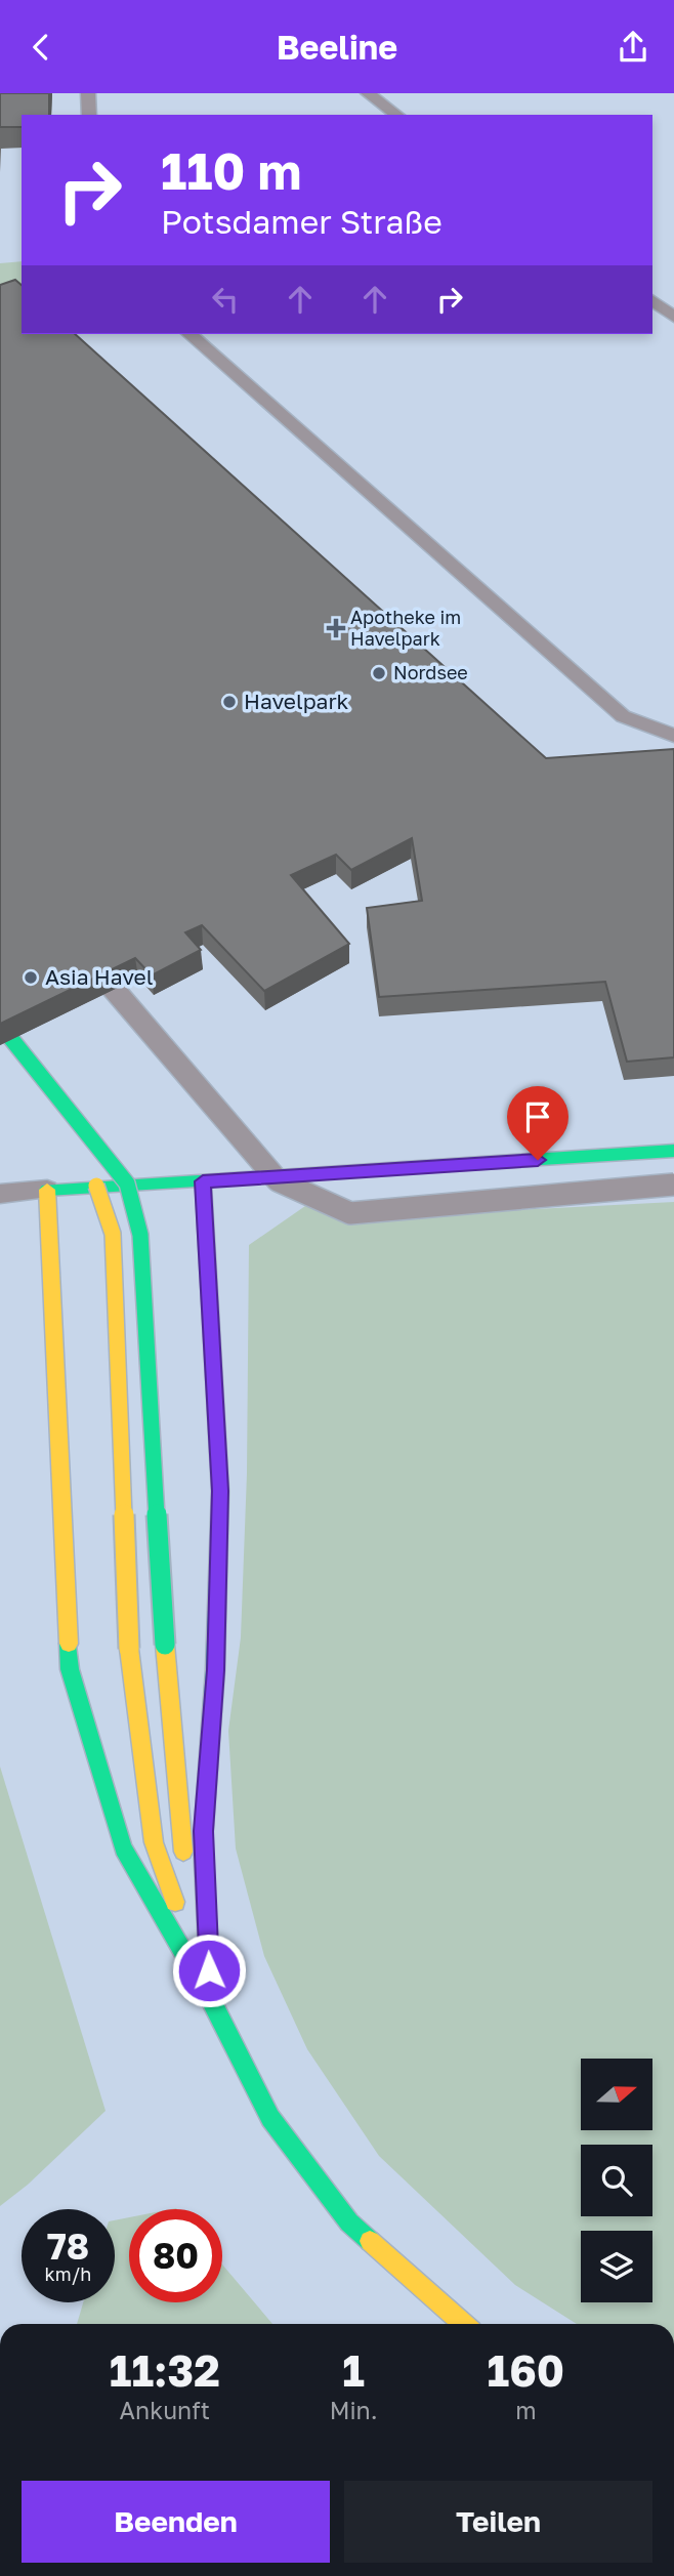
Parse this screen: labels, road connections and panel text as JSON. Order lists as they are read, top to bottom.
{
  "places": {
    "health": ["Apotheke im Havelpark"],
    "other": ["Nordsee", "Havelpark", "Asia Havel"]
  },
  "north": "right",
  "page": {
    "header": "Beeline",
    "turn": ["110 m", "Potsdamer Straße"],
    "speed": "78 km/h",
    "limit": "80",
    "eta": [
      "11:32",
      "Ankunft",
      "1",
      "Min.",
      "160",
      "m"
    ],
    "buttons": ["Beenden", "Teilen"]
  }
}
